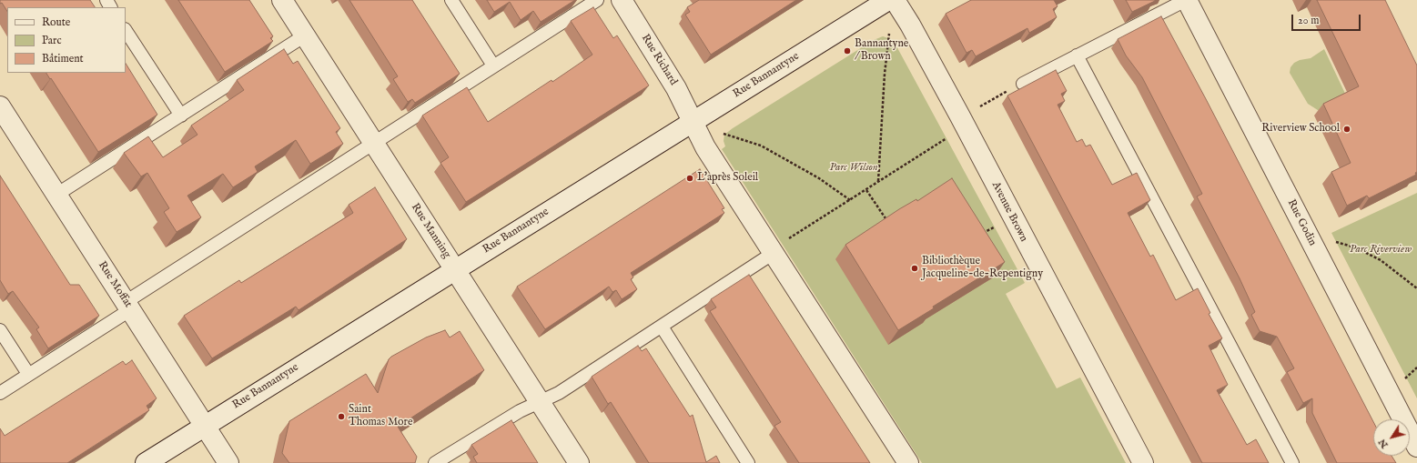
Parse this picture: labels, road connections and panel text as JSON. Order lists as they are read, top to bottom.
{
  "streets": {
    "street": [
      "Rue Richard",
      "Rue Bannantyne",
      "Avenue Brown",
      "Rue Godin",
      "Rue Manning",
      "Rue Moffat"
    ]
  },
  "crossings": [
    ["Rue Richard", "Rue Bannantyne"],
    ["Rue Bannantyne", "Rue Manning"],
    ["Rue Bannantyne", "Rue Moffat"]
  ],
  "parks": ["Parc Wilson", "Parc Riverview"],
  "places": [
    "Bannantyne / Brown",
    "Riverview School",
    "L'après Soleil",
    "Bibliothèque Jacqueline-de-Repentigny",
    "Saint Thomas More"
  ],
  "legend": ["Route", "Parc", "Bâtiment"],
  "scale_bar": "20 m",
  "north": "bottom left"
}
